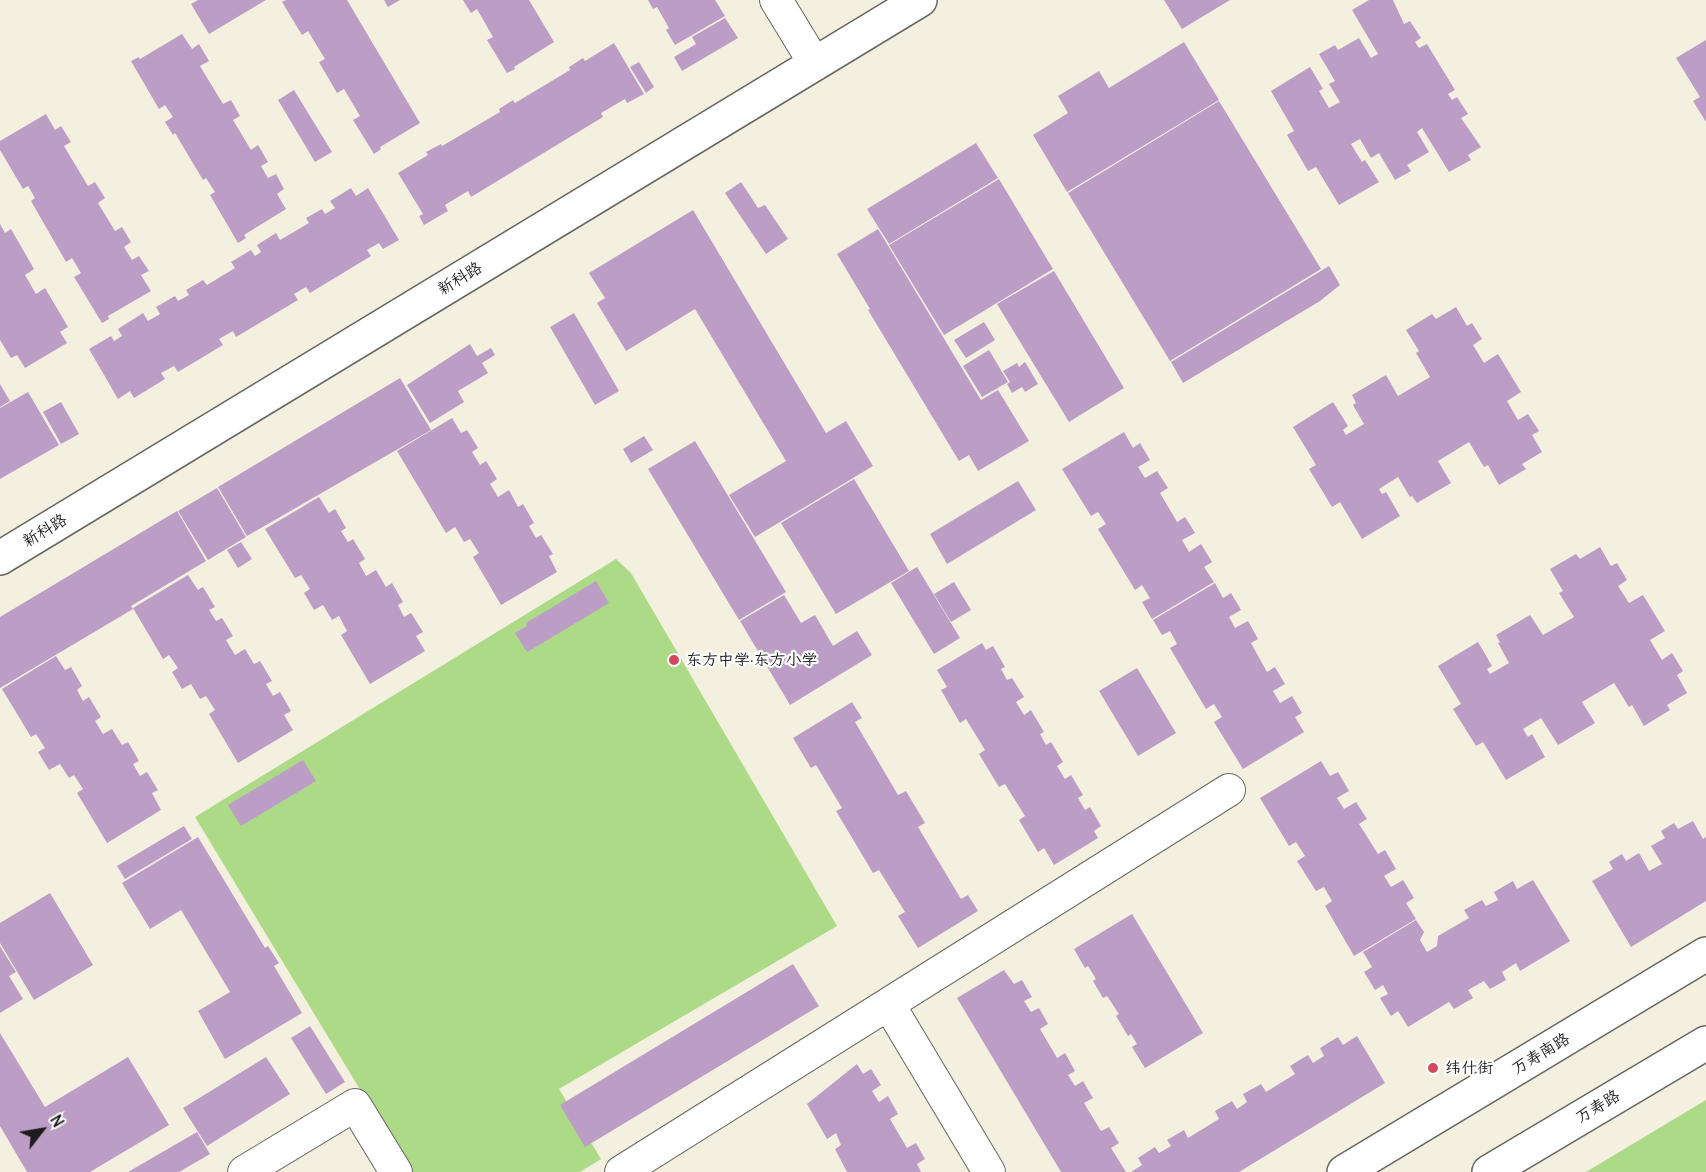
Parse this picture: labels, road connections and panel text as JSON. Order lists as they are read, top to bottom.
{
  "streets": {
    "street": ["新科路", "万寿南路", "万寿路"]
  },
  "places": ["东方中学·东方小学", "纬什街"],
  "north": "top right"
}
